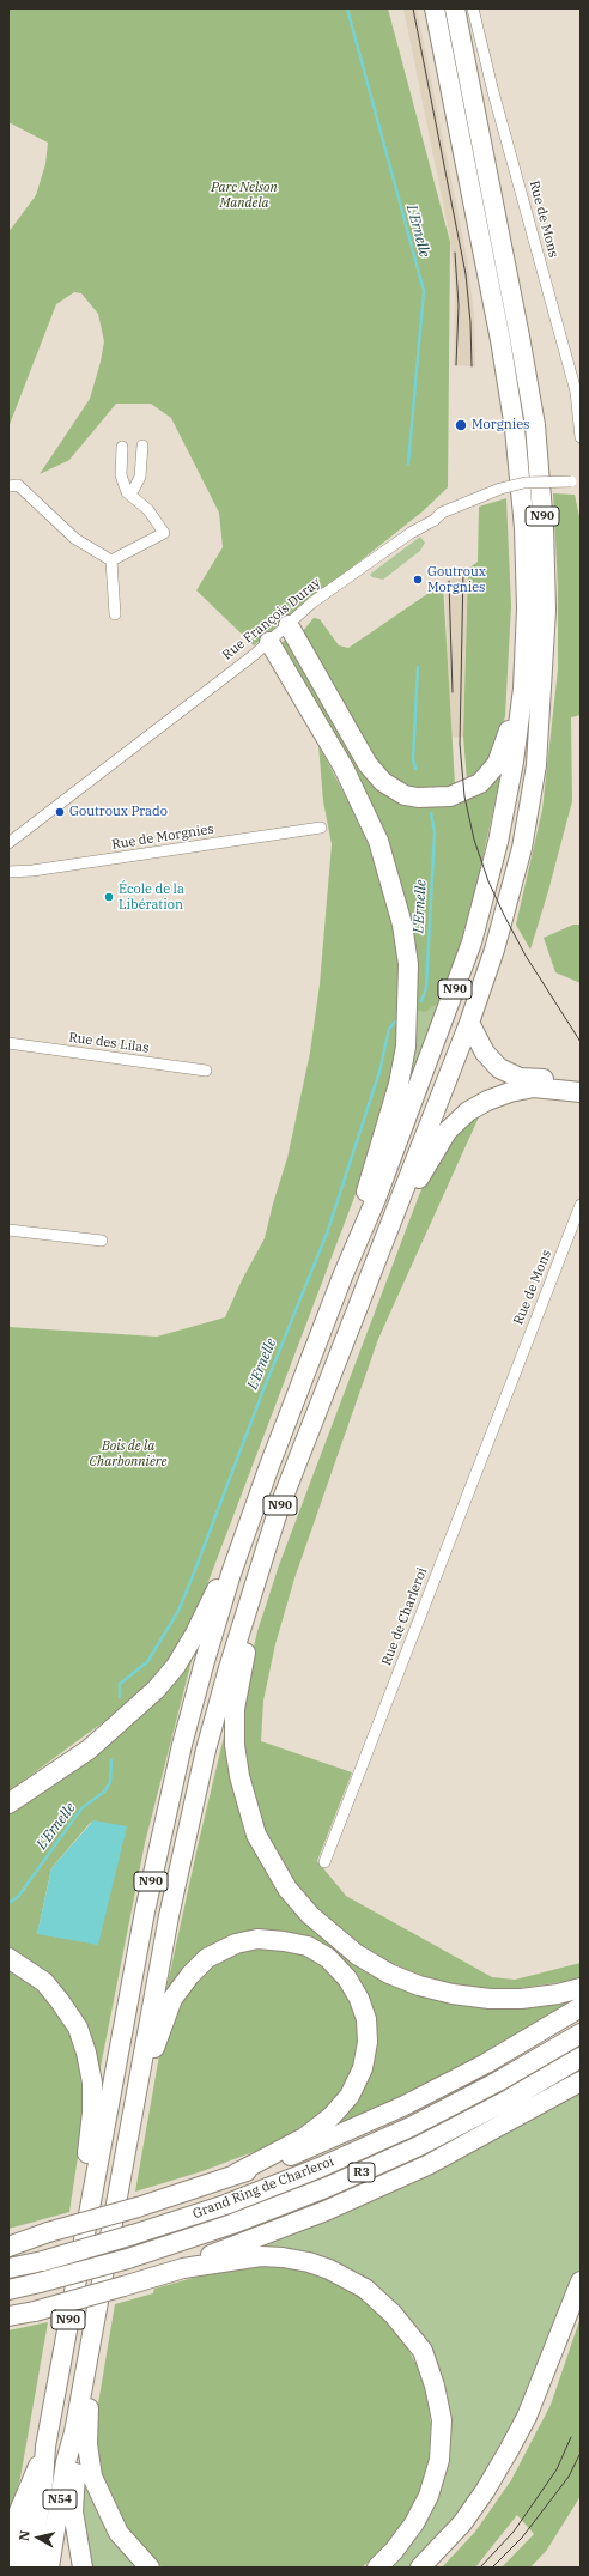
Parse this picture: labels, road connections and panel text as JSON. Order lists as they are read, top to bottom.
{
  "streets": {
    "highway": [
      "N90",
      "R3",
      "Grand Ring de Charleroi",
      "N54"
    ],
    "street": [
      "Rue de Mons",
      "Rue François Duray",
      "Rue de Morgnies",
      "Rue des Lilas",
      "Rue de Charleroi"
    ]
  },
  "crossings": [
    ["Rue de Mons", "Rue de Charleroi"],
    ["N90", "N54"]
  ],
  "water": ["L'Ernelle"],
  "parks": ["Parc Nelson Mandela", "Bois de la Charbonnière"],
  "places": [
    "Morgnies",
    "Goutroux Morgnies",
    "Goutroux Prado",
    "École de la Libération"
  ],
  "north": "left"
}
